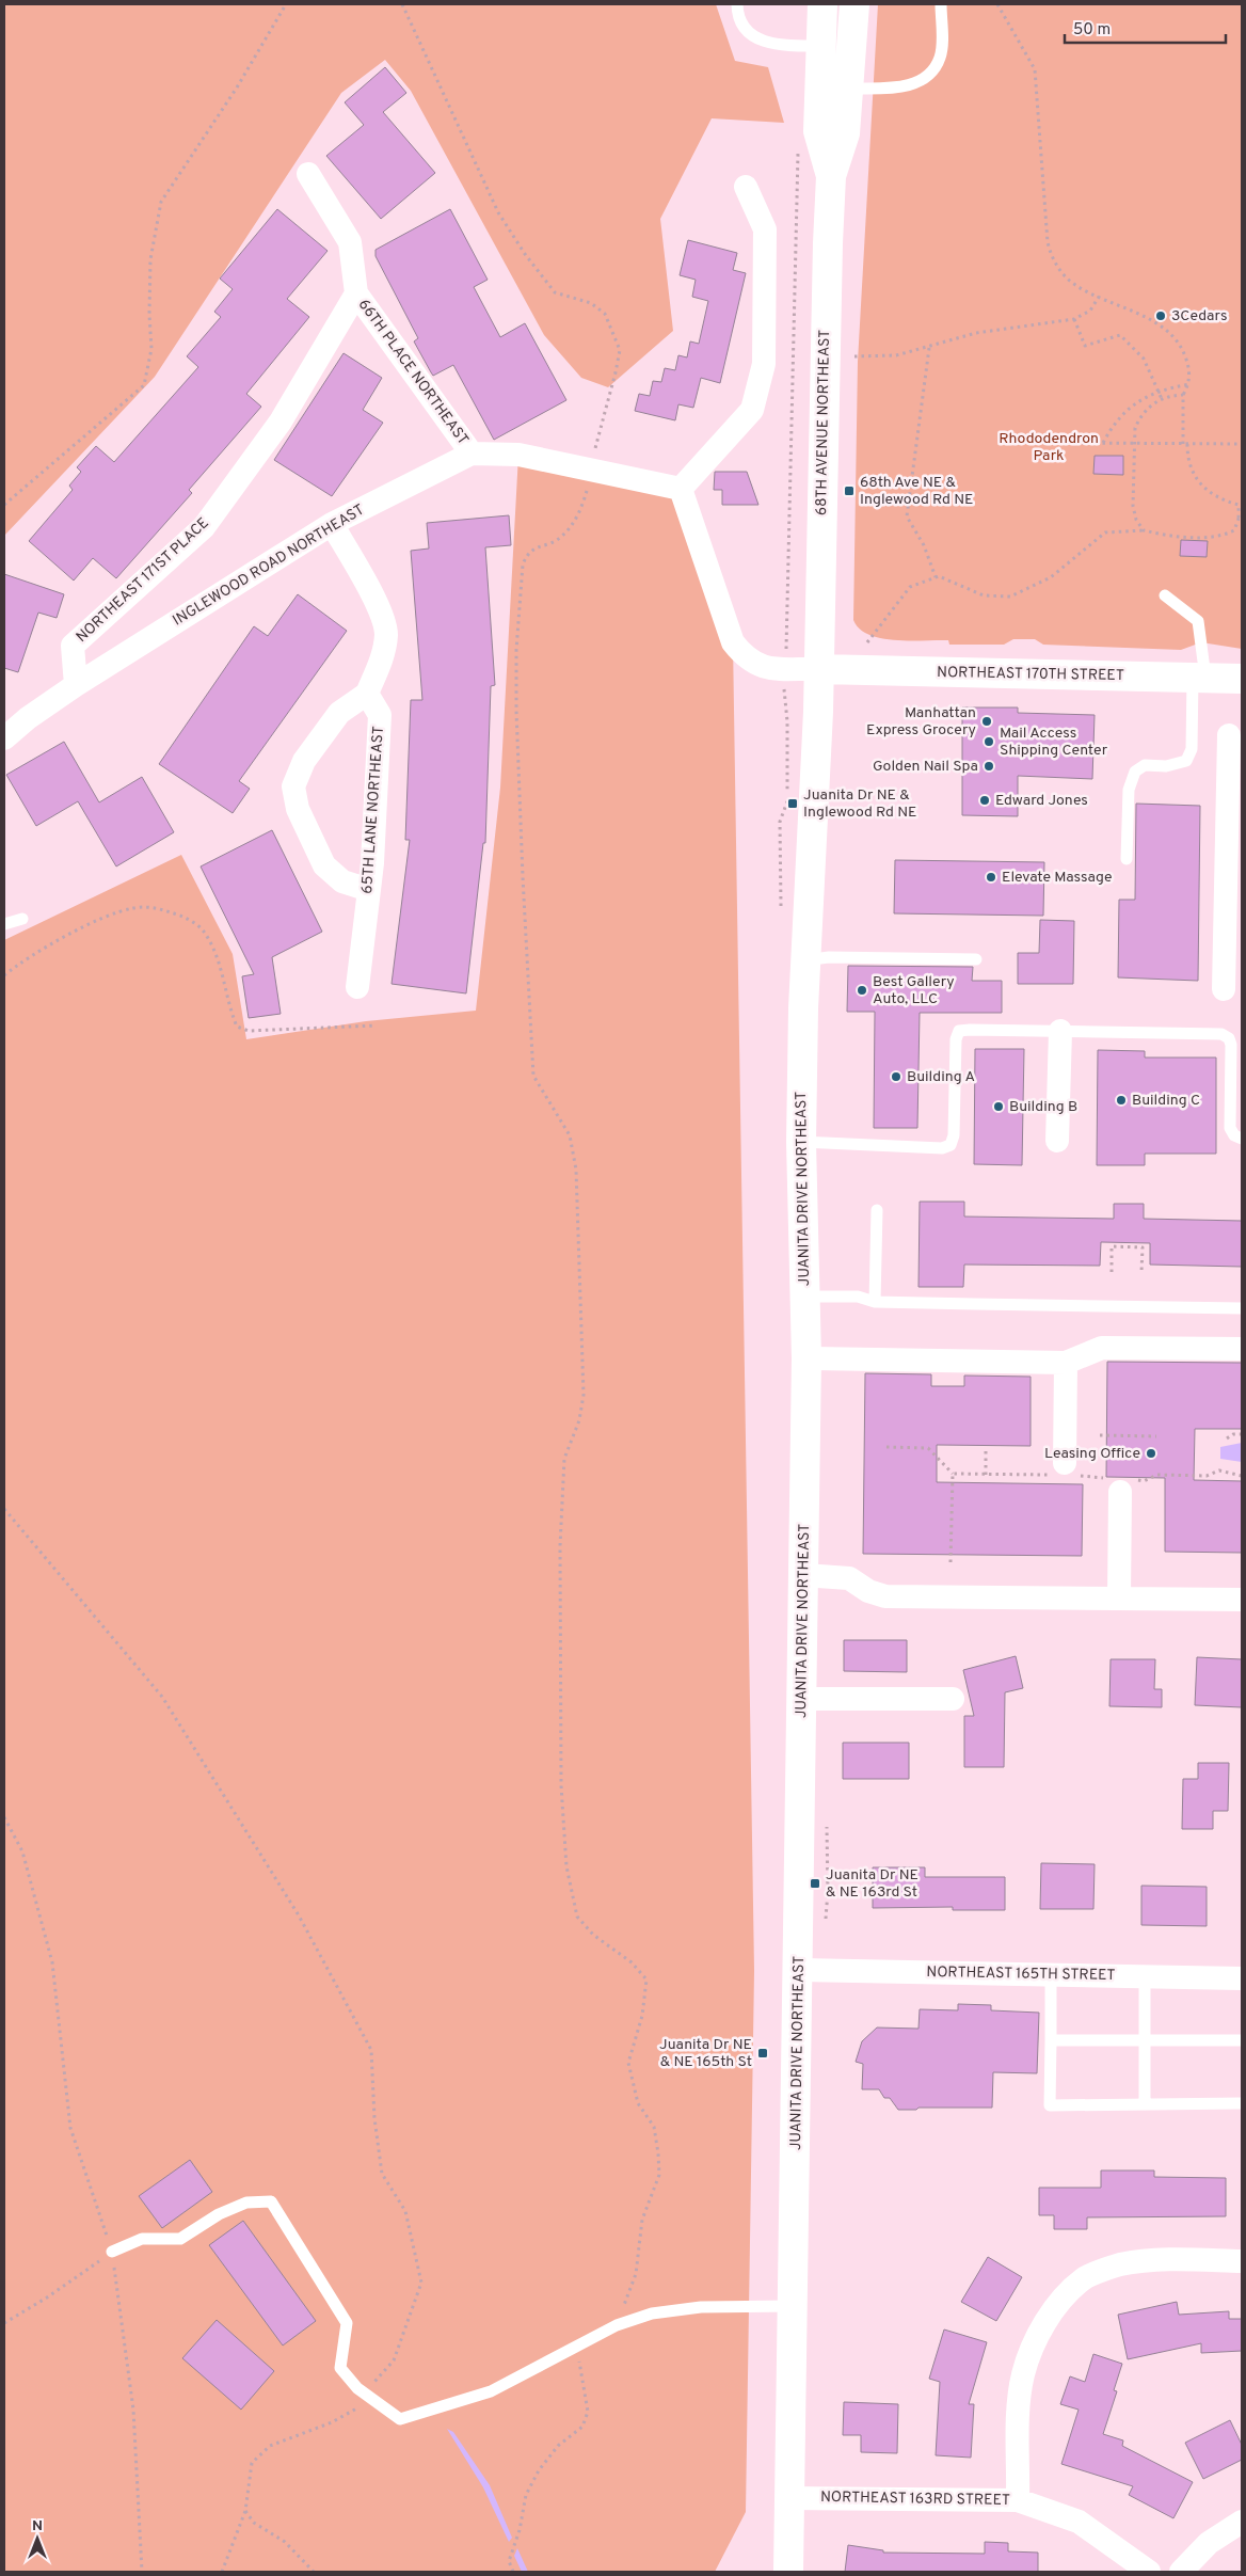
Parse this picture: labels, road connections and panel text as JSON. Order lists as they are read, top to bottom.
{
  "streets": {
    "main road": ["68TH AVENUE NORTHEAST", "NORTHEAST 170TH STREET", "JUANITA DRIVE NORTHEAST"],
    "street": [
      "66TH PLACE NORTHEAST",
      "INGLEWOOD ROAD NORTHEAST",
      "NORTHEAST 171ST PLACE",
      "65TH LANE NORTHEAST",
      "NORTHEAST 165TH STREET",
      "NORTHEAST 163RD STREET"
    ]
  },
  "crossings": [
    ["66TH PLACE NORTHEAST", "INGLEWOOD ROAD NORTHEAST"],
    ["66TH PLACE NORTHEAST", "NORTHEAST 171ST PLACE"],
    ["68TH AVENUE NORTHEAST", "NORTHEAST 170TH STREET"],
    ["68TH AVENUE NORTHEAST", "JUANITA DRIVE NORTHEAST"],
    ["INGLEWOOD ROAD NORTHEAST", "NORTHEAST 171ST PLACE"],
    ["NORTHEAST 170TH STREET", "JUANITA DRIVE NORTHEAST"],
    ["JUANITA DRIVE NORTHEAST", "NORTHEAST 165TH STREET"],
    ["JUANITA DRIVE NORTHEAST", "NORTHEAST 163RD STREET"]
  ],
  "parks": ["Rhododendron Park"],
  "places": {
    "other": [
      "3Cedars",
      "Manhattan Express Grocery",
      "Mail Access Shipping Center",
      "Golden Nail Spa",
      "Edward Jones",
      "Elevate Massage",
      "Best Gallery Auto, LLC",
      "Building A",
      "Building C",
      "Building B",
      "Leasing Office"
    ],
    "transit": [
      "68th Ave NE & Inglewood Rd NE",
      "Juanita Dr NE & Inglewood Rd NE",
      "Juanita Dr NE & NE 163rd St",
      "Juanita Dr NE & NE 165th St"
    ]
  },
  "scale_bar": "50 m",
  "north": "top"
}
